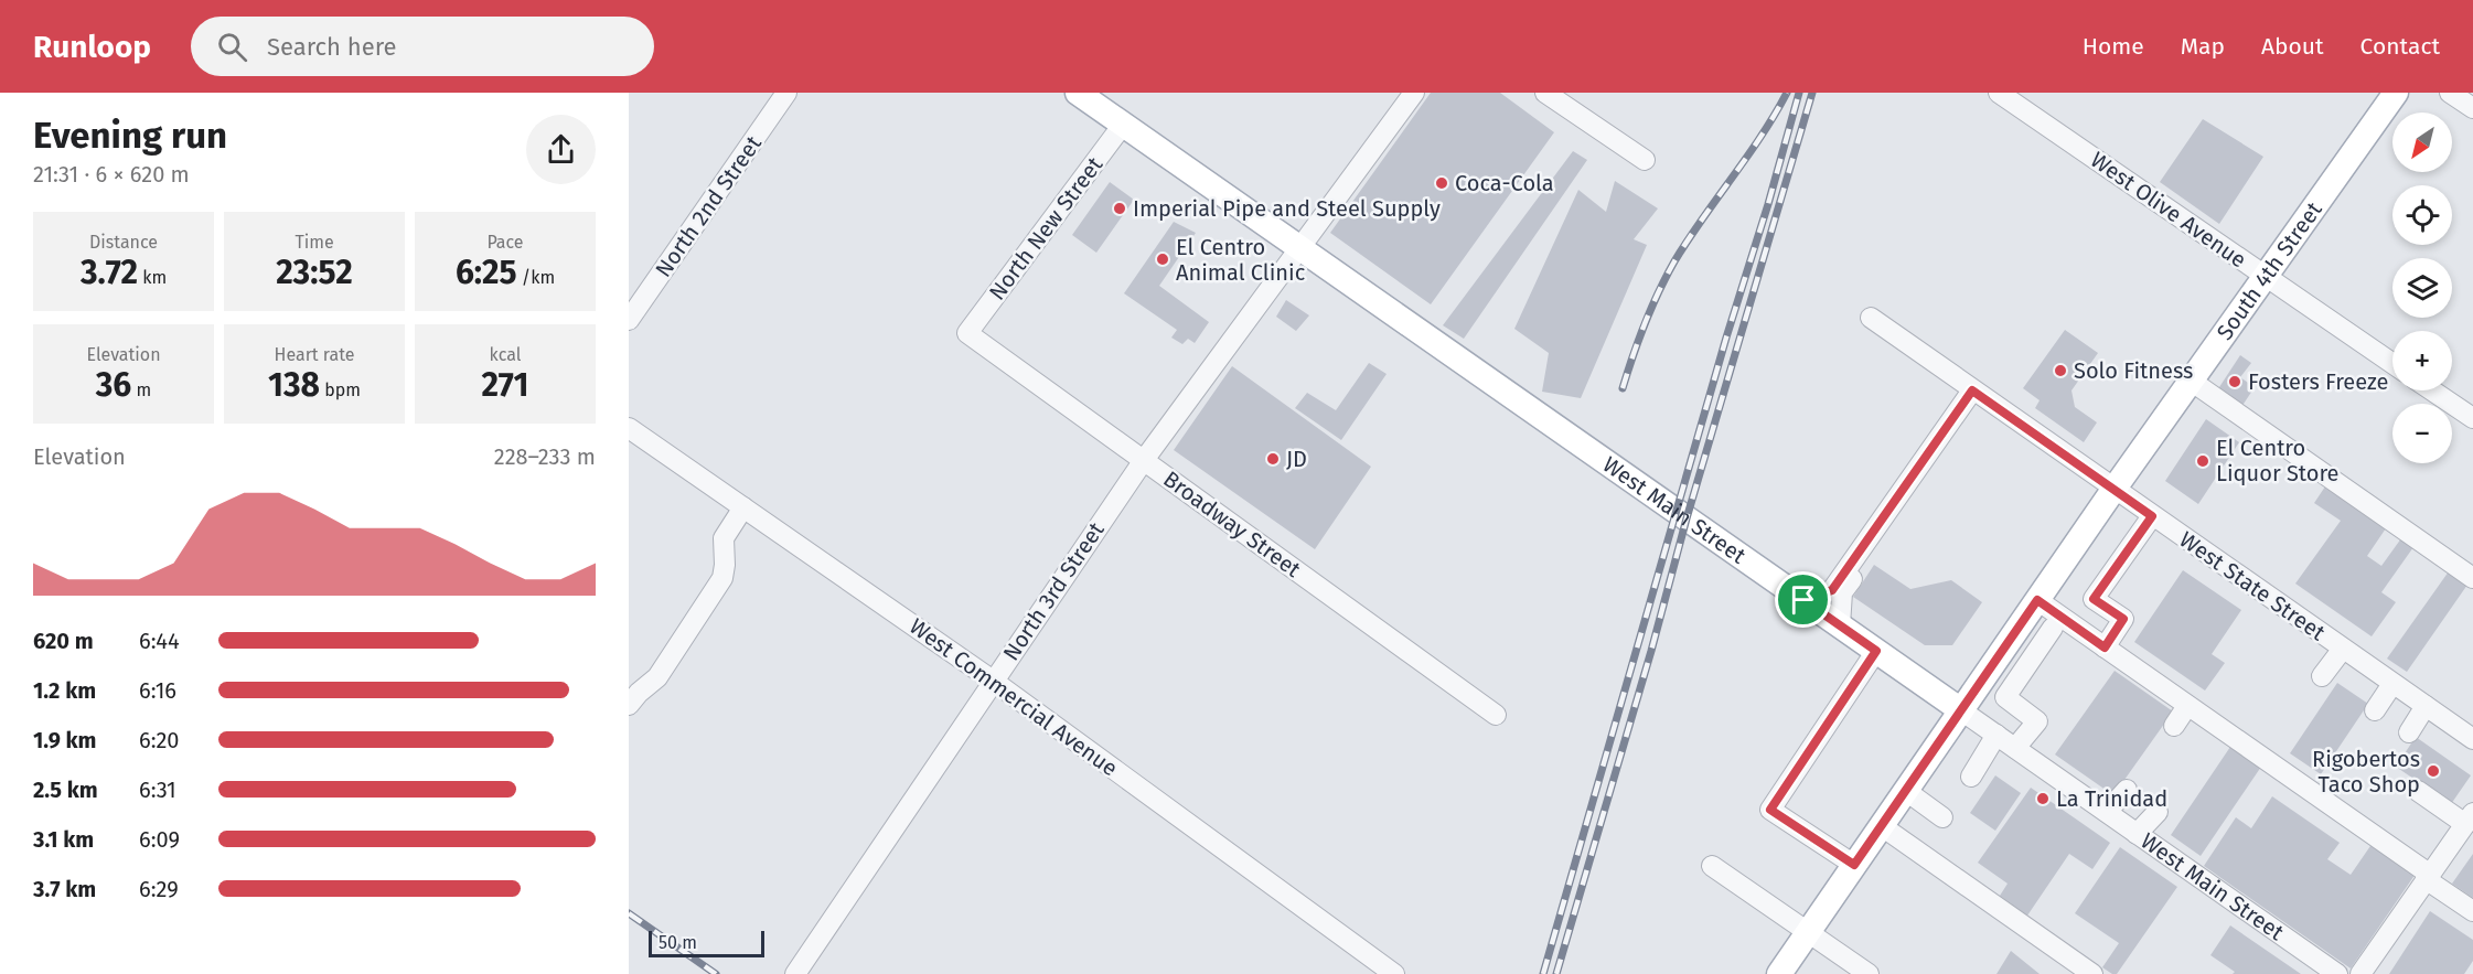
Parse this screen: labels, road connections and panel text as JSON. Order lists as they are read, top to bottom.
{
  "streets": {
    "main road": ["South 4th Street", "West Main Street"],
    "street": [
      "North 2nd Street",
      "West Olive Avenue",
      "North New Street",
      "Broadway Street",
      "West State Street",
      "North 3rd Street",
      "West Commercial Avenue"
    ]
  },
  "crossings": [
    ["West Olive Avenue", "South 4th Street"],
    ["North New Street", "West Main Street"],
    ["North New Street", "Broadway Street"],
    ["South 4th Street", "West Main Street"],
    ["South 4th Street", "West State Street"],
    ["West Main Street", "North 3rd Street"],
    ["Broadway Street", "North 3rd Street"],
    ["North 3rd Street", "West Commercial Avenue"]
  ],
  "places": [
    "Coca-Cola",
    "Imperial Pipe and Steel Supply",
    "El Centro Animal Clinic",
    "Solo Fitness",
    "Fosters Freeze",
    "JD",
    "El Centro Liquor Store",
    "Rigobertos Taco Shop",
    "La Trinidad"
  ],
  "scale_bar": "50 m",
  "north": "bottom left",
  "page": {
    "header": "Runloop",
    "search": "Search here",
    "nav": [
      "Home",
      "Map",
      "About",
      "Contact"
    ],
    "heading": ["Evening run", "21:31 · 6 × 620 m"],
    "map_buttons": ["+", "−"],
    "stats": [
      ["Distance", "3.72 km"],
      ["Time", "23:52"],
      ["Pace", "6:25 /km"],
      ["Elevation", "36 m"],
      ["Heart rate", "138 bpm"],
      ["kcal", "271"]
    ],
    "chart": ["Elevation", "228–233 m"],
    "list": [
      {
        "name": "620 m",
        "note": "6:44"
      },
      {
        "name": "1.2 km",
        "note": "6:16"
      },
      {
        "name": "1.9 km",
        "note": "6:20"
      },
      {
        "name": "2.5 km",
        "note": "6:31"
      },
      {
        "name": "3.1 km",
        "note": "6:09"
      },
      {
        "name": "3.7 km",
        "note": "6:29"
      }
    ],
    "scale": "50 m"
  }
}
